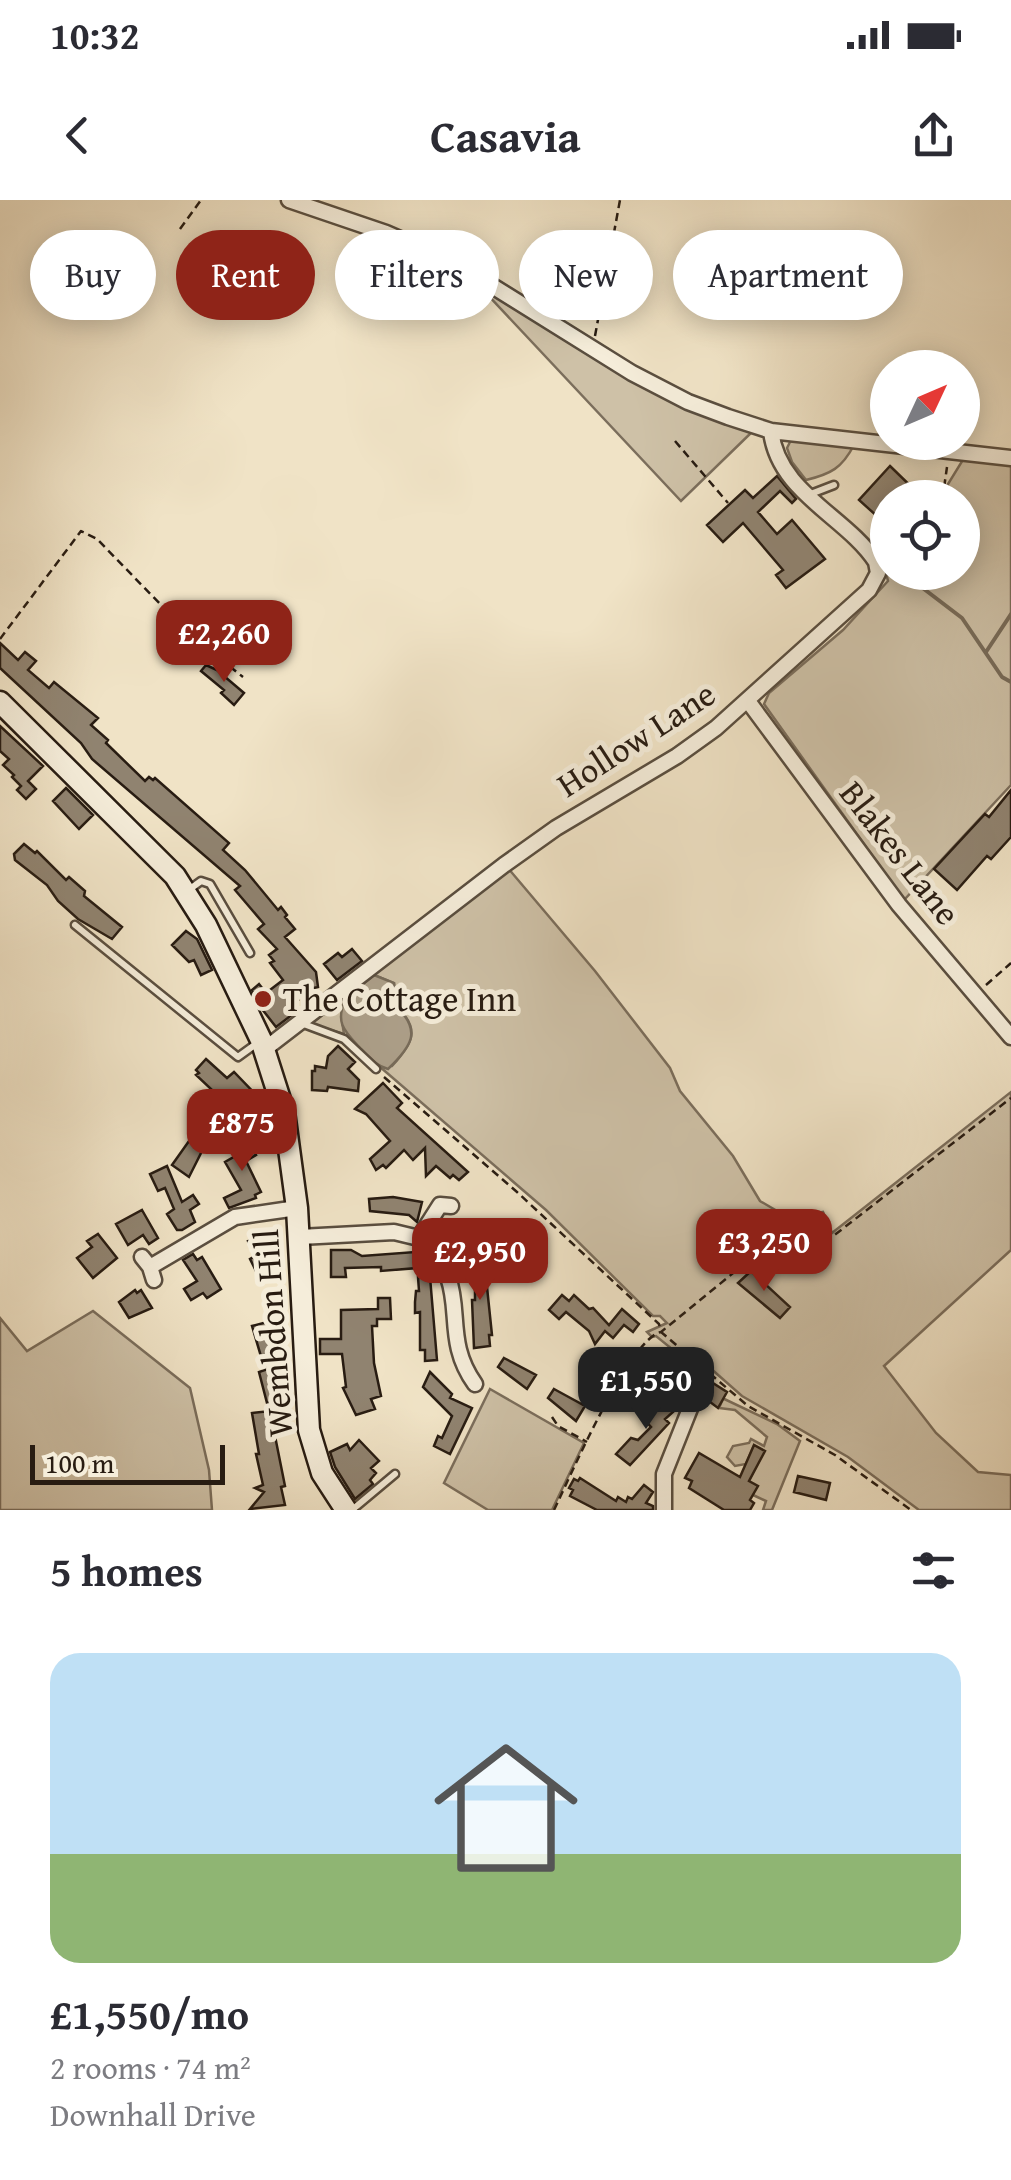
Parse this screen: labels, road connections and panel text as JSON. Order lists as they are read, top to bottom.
{
  "streets": {
    "main road": ["Wembdon Hill"],
    "street": ["Hollow Lane", "Blakes Lane"]
  },
  "crossings": [
    ["Hollow Lane", "Blakes Lane"],
    ["Hollow Lane", "Wembdon Hill"]
  ],
  "places": ["The Cottage Inn"],
  "scale_bar": "100 m",
  "north": "top right",
  "page": {
    "status": "10:32",
    "header": "Casavia",
    "chip": [
      "Buy",
      "Rent",
      "Filters",
      "New",
      "Apartment"
    ],
    "price": [
      "£2,260",
      "£875",
      "£3,250",
      "£2,950",
      "£1,550"
    ],
    "scale": "100 m",
    "heading": "5 homes",
    "list": [
      {
        "name": "£1,550/mo",
        "note": "2 rooms · 74 m² · Downhall Drive"
      }
    ]
  }
}
